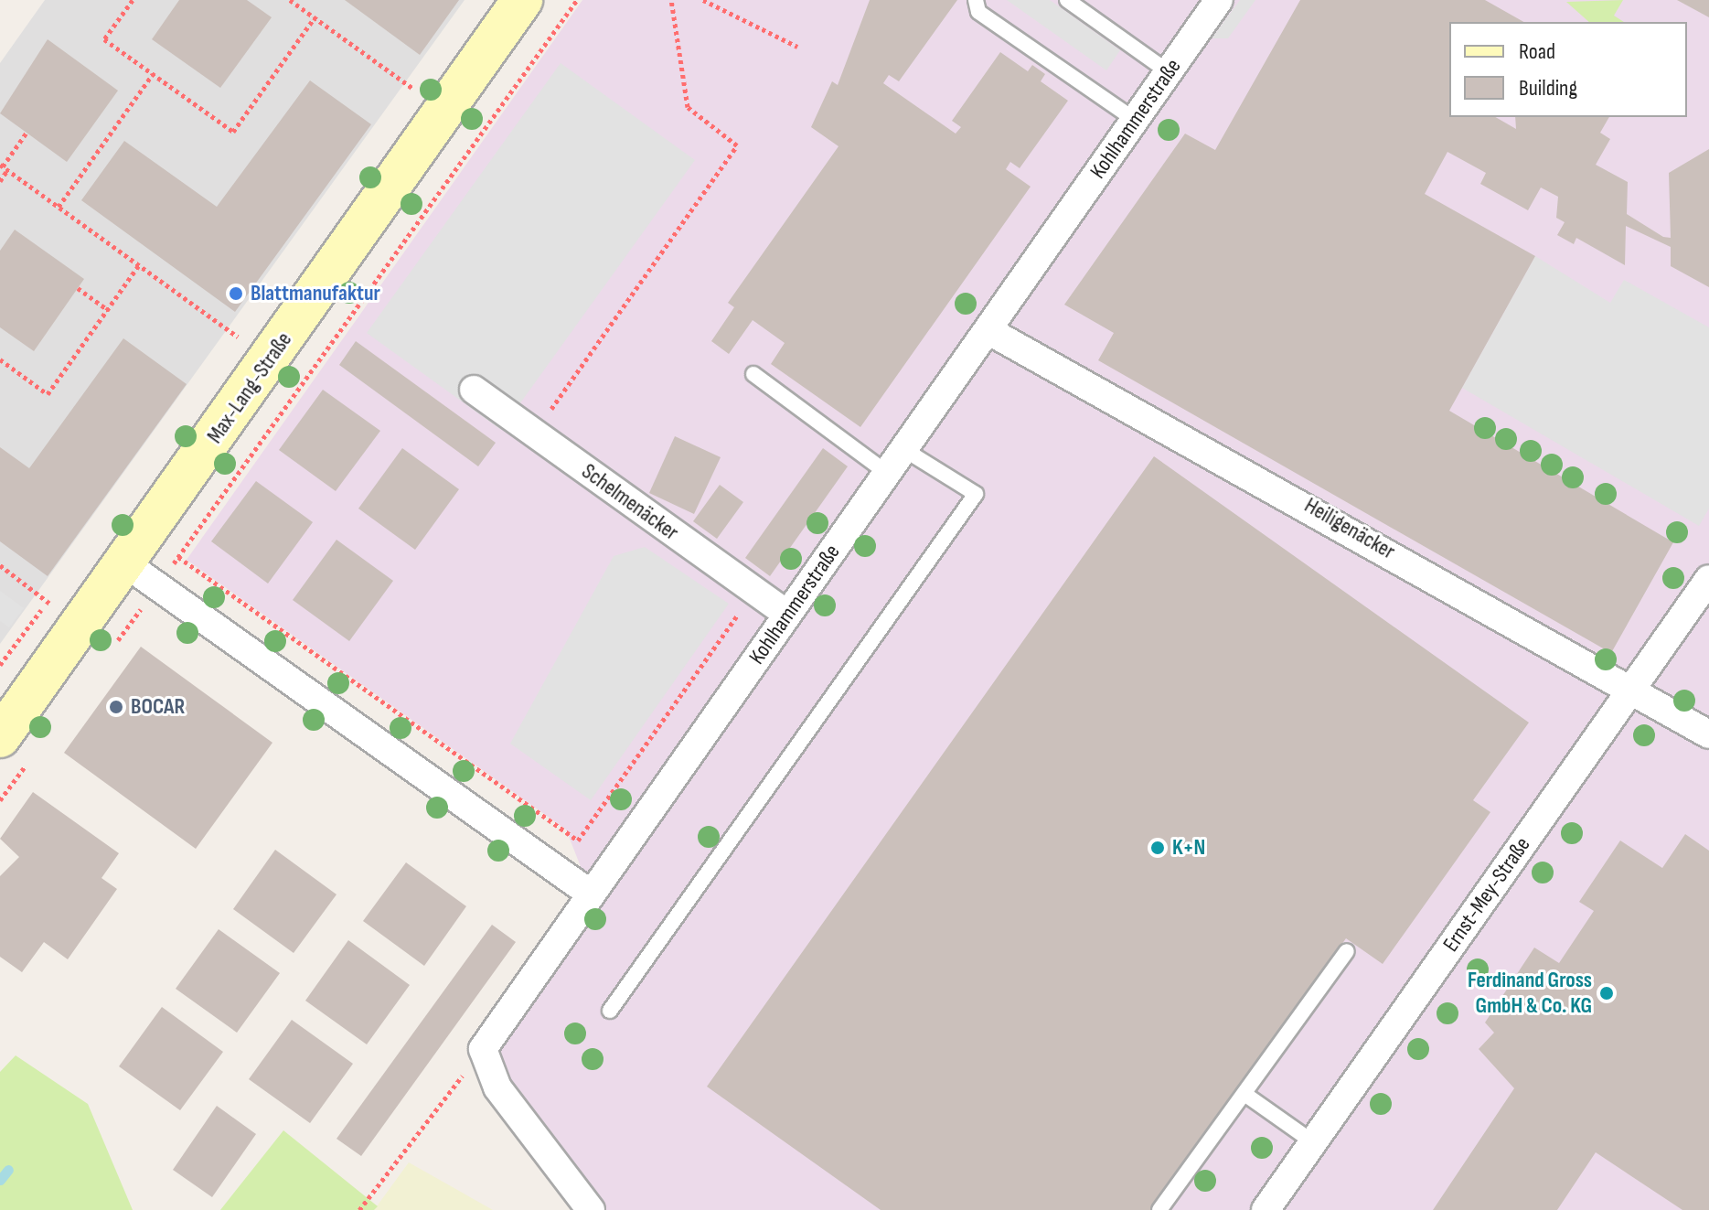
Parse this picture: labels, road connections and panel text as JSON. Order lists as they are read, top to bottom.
{
  "streets": {
    "main road": ["Max-Lang-Straße"],
    "street": [
      "Kohlhammerstraße",
      "Schelmenäcker",
      "Heiligenäcker",
      "Ernst-Mey-Straße"
    ]
  },
  "crossings": [
    ["Kohlhammerstraße", "Schelmenäcker"],
    ["Kohlhammerstraße", "Heiligenäcker"],
    ["Heiligenäcker", "Ernst-Mey-Straße"]
  ],
  "places": [
    "Blattmanufaktur",
    "BOCAR",
    "K+N",
    "Ferdinand Gross GmbH & Co. KG"
  ],
  "legend": ["Road", "Building"]
}
